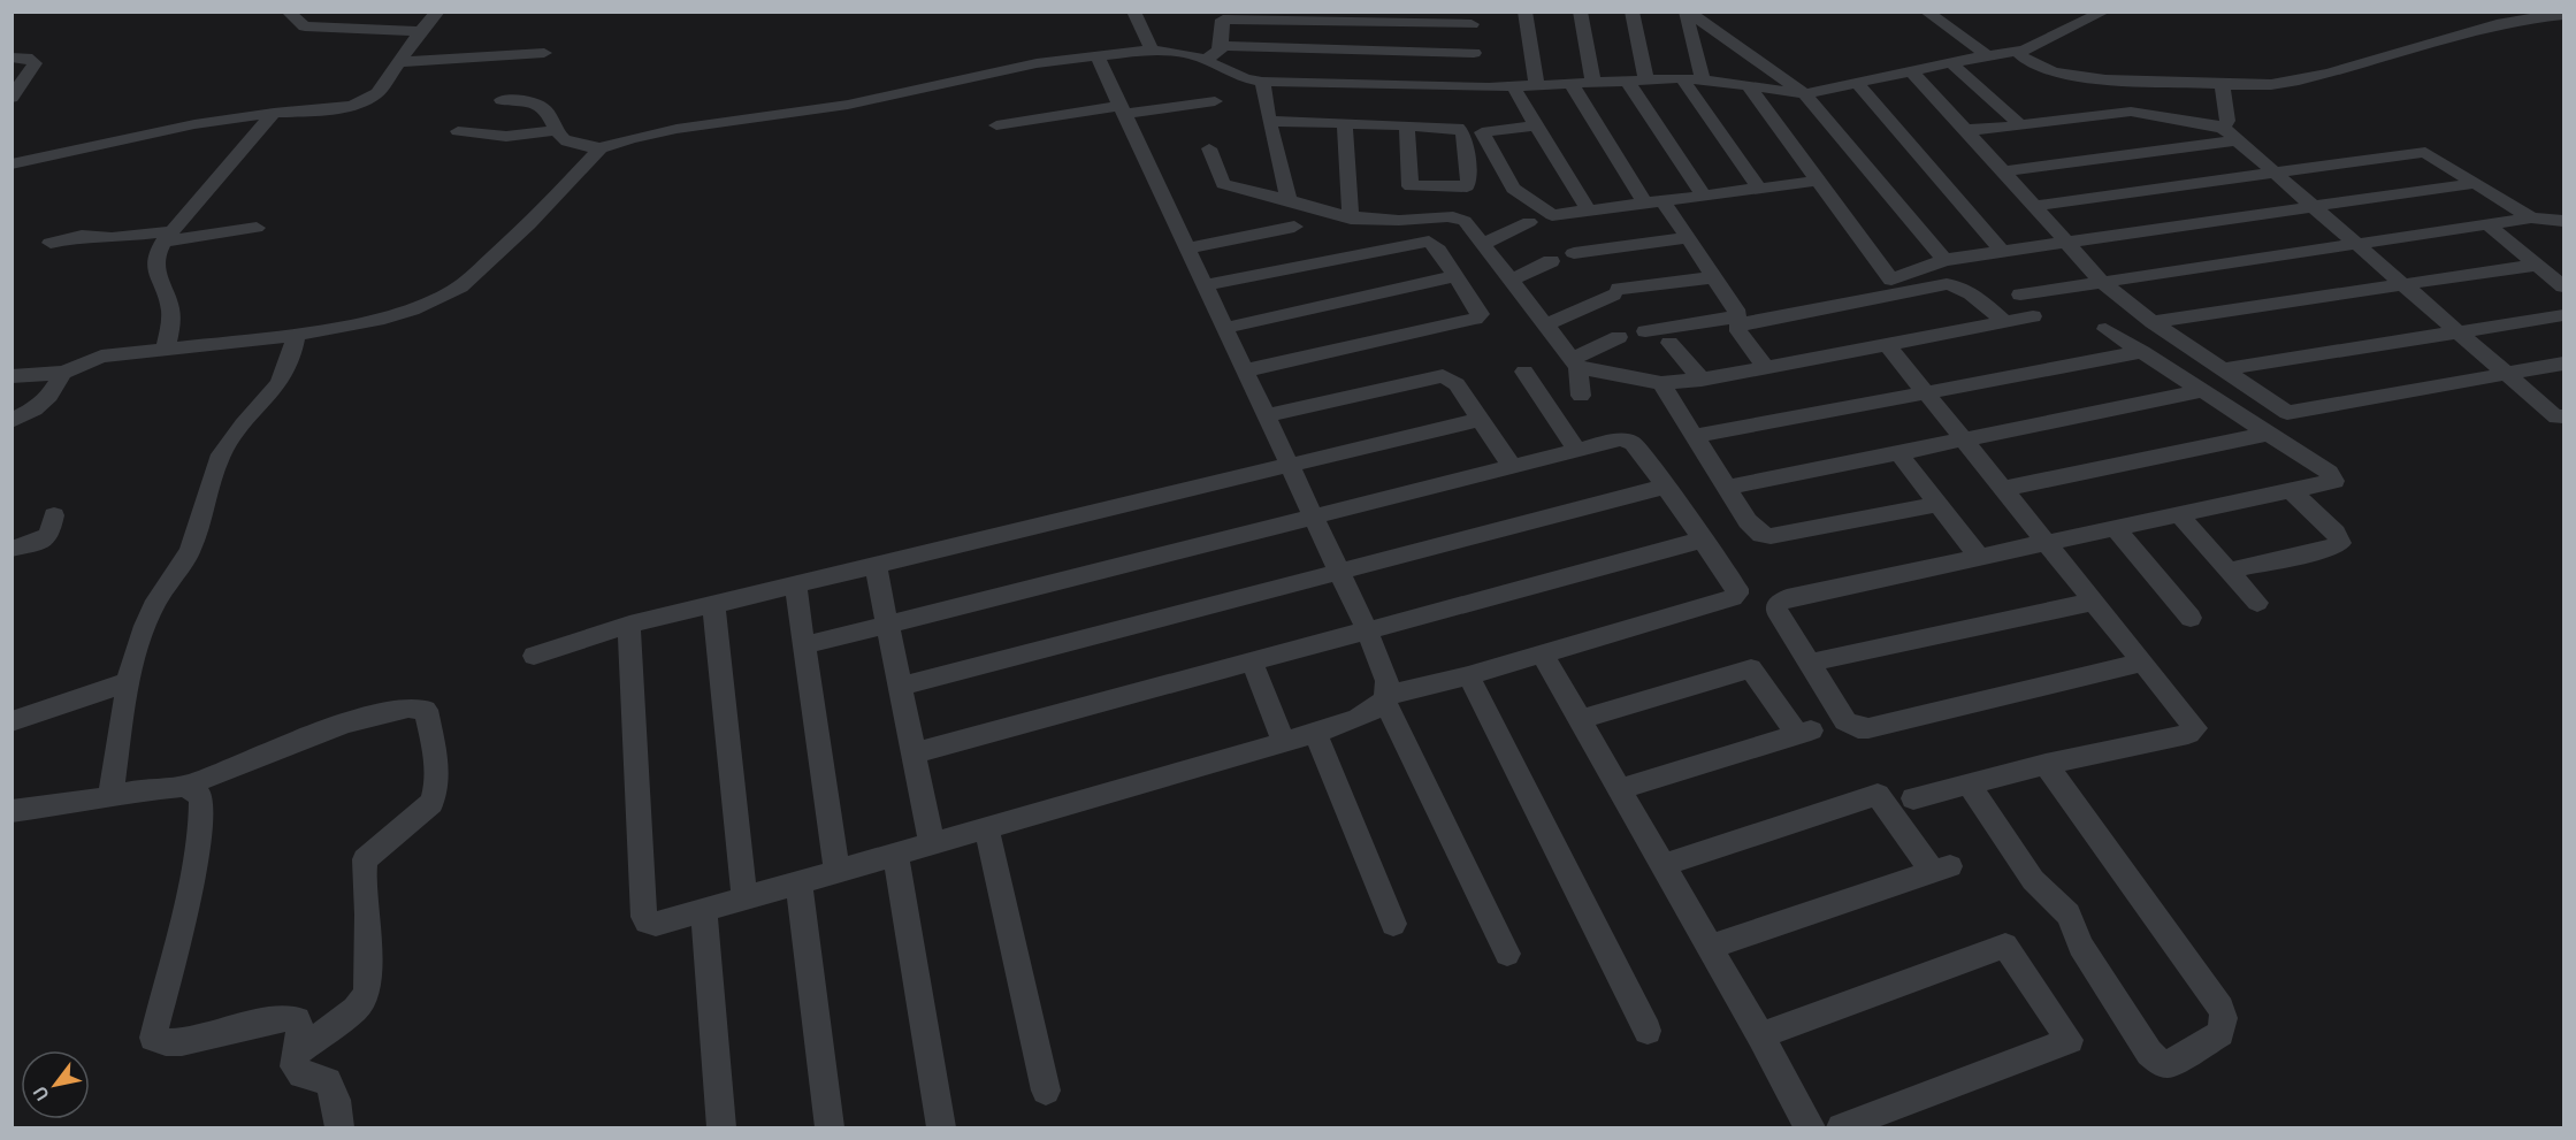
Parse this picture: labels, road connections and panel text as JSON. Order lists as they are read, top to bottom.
{
  "north": "bottom left"
}
